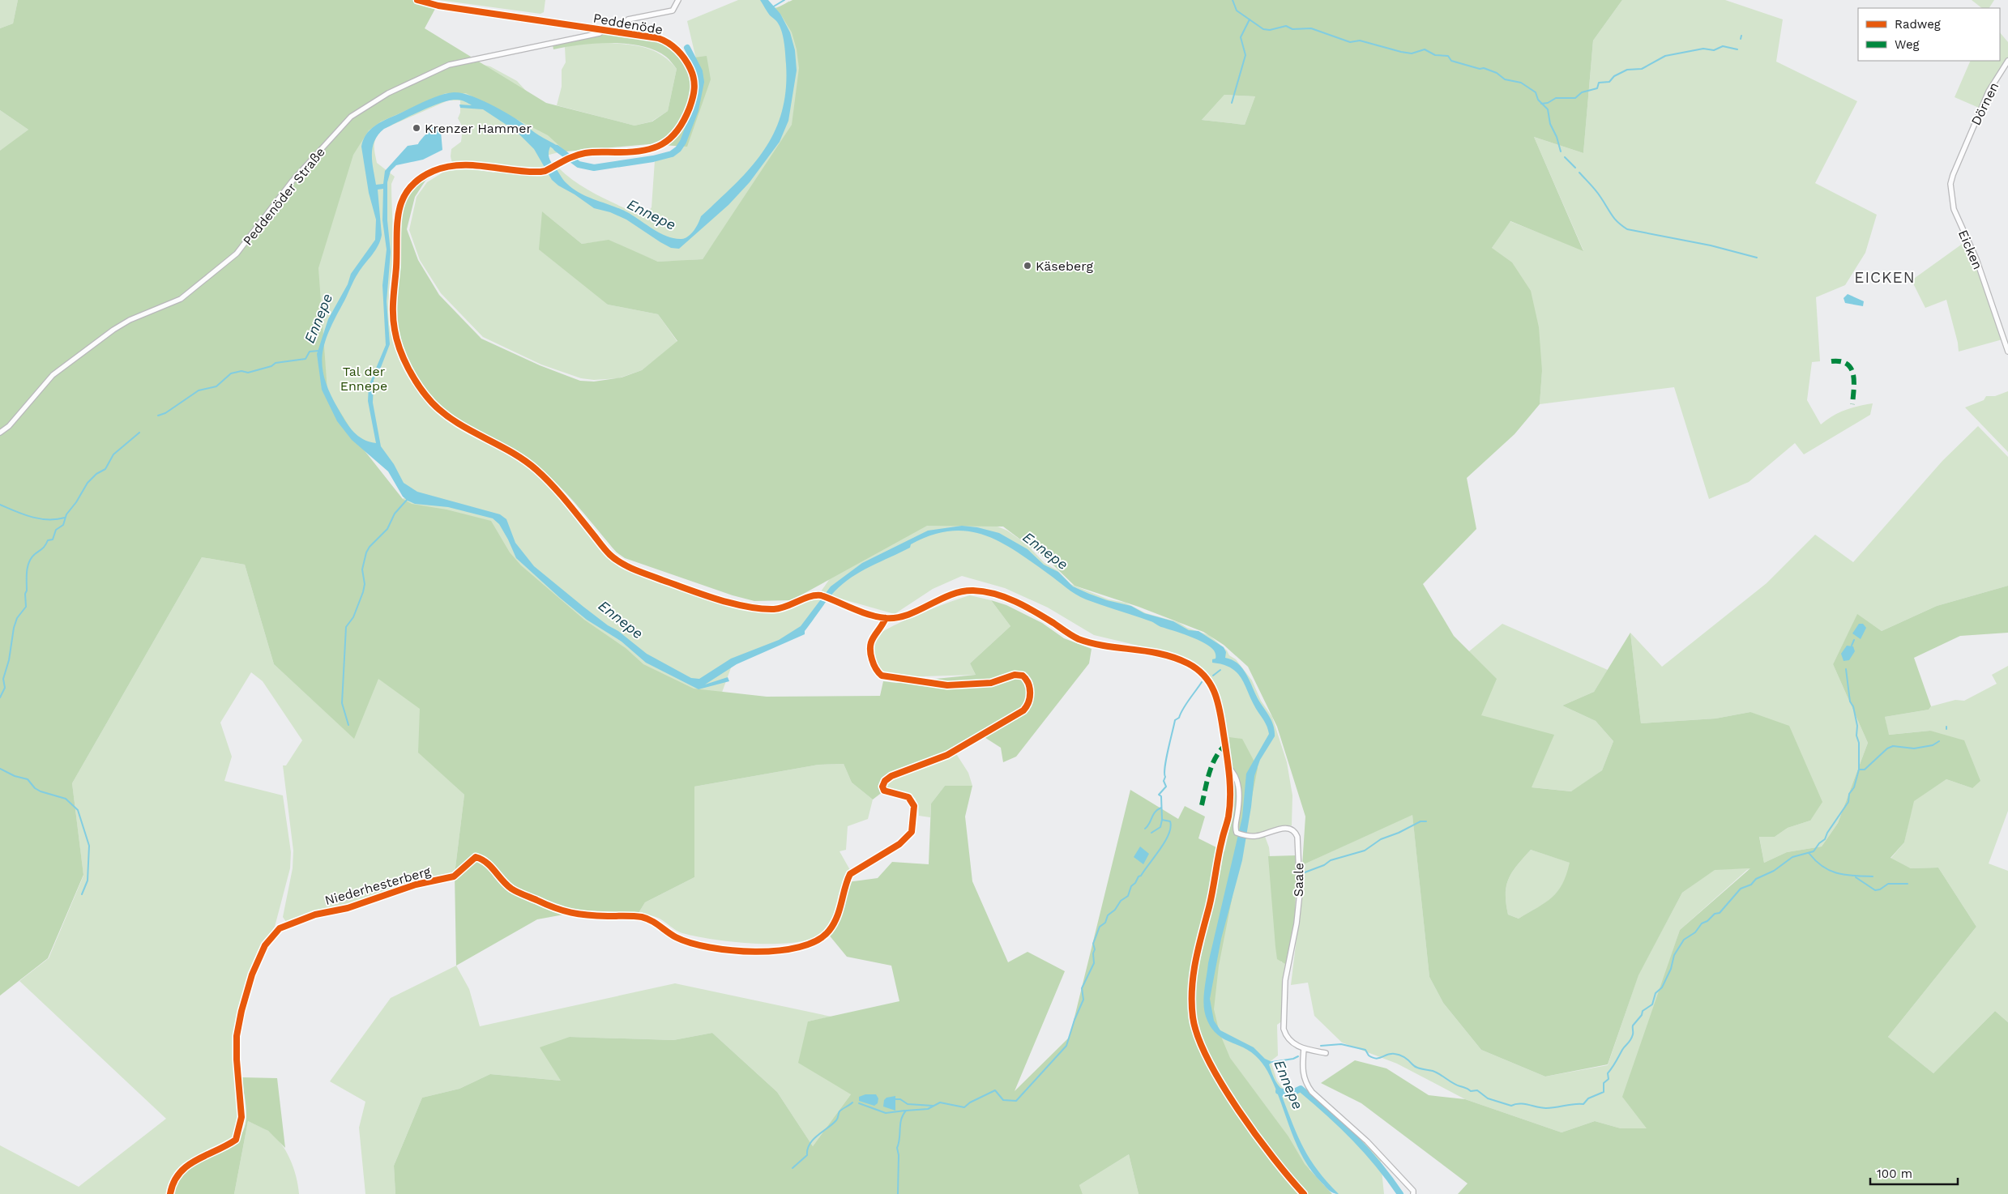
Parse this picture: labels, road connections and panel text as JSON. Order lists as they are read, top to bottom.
{
  "streets": {
    "street": [
      "Peddenöde",
      "Dörnen",
      "Peddenöder Straße",
      "Eicken",
      "Saale",
      "Niederhesterberg"
    ]
  },
  "crossings": [
    ["Peddenöde", "Peddenöder Straße"],
    ["Peddenöde", "Niederhesterberg"],
    ["Dörnen", "Eicken"]
  ],
  "districts": ["EICKEN"],
  "water": ["Ennepe"],
  "parks": ["Tal der Ennepe"],
  "places": ["Krenzer Hammer", "Käseberg"],
  "legend": ["Radweg", "Weg"],
  "scale_bar": "100 m"
}
